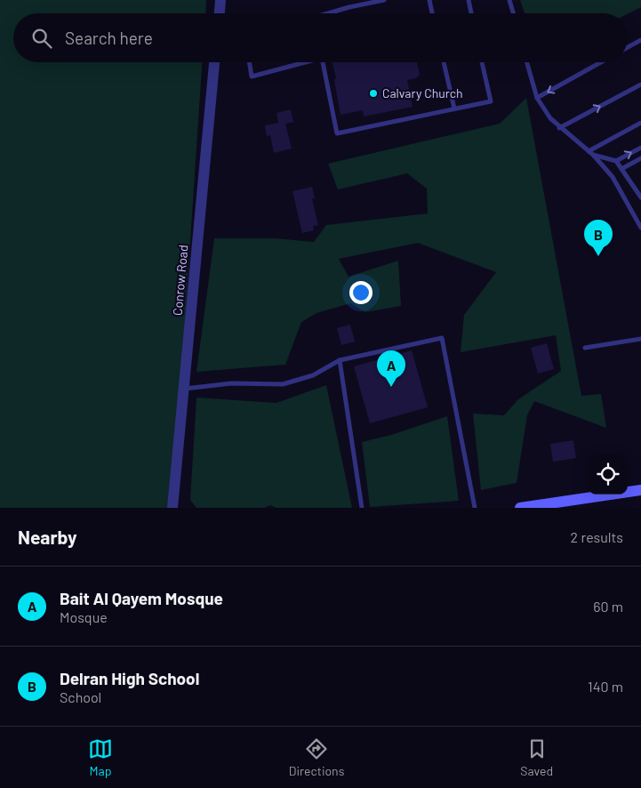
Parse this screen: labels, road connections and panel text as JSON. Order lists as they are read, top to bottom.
{
  "streets": {
    "street": ["Conrow Road"]
  },
  "places": ["Calvary Church"],
  "page": {
    "search": "Search here",
    "pins": ["B", "A"],
    "heading": ["Nearby", "2 results"],
    "list": [
      {
        "mark": "A",
        "name": "Bait Al Qayem Mosque",
        "note": "Mosque",
        "value": "60 m"
      },
      {
        "mark": "B",
        "name": "Delran High School",
        "note": "School",
        "value": "140 m"
      }
    ],
    "nav": ["Map", "Directions", "Saved"]
  }
}
